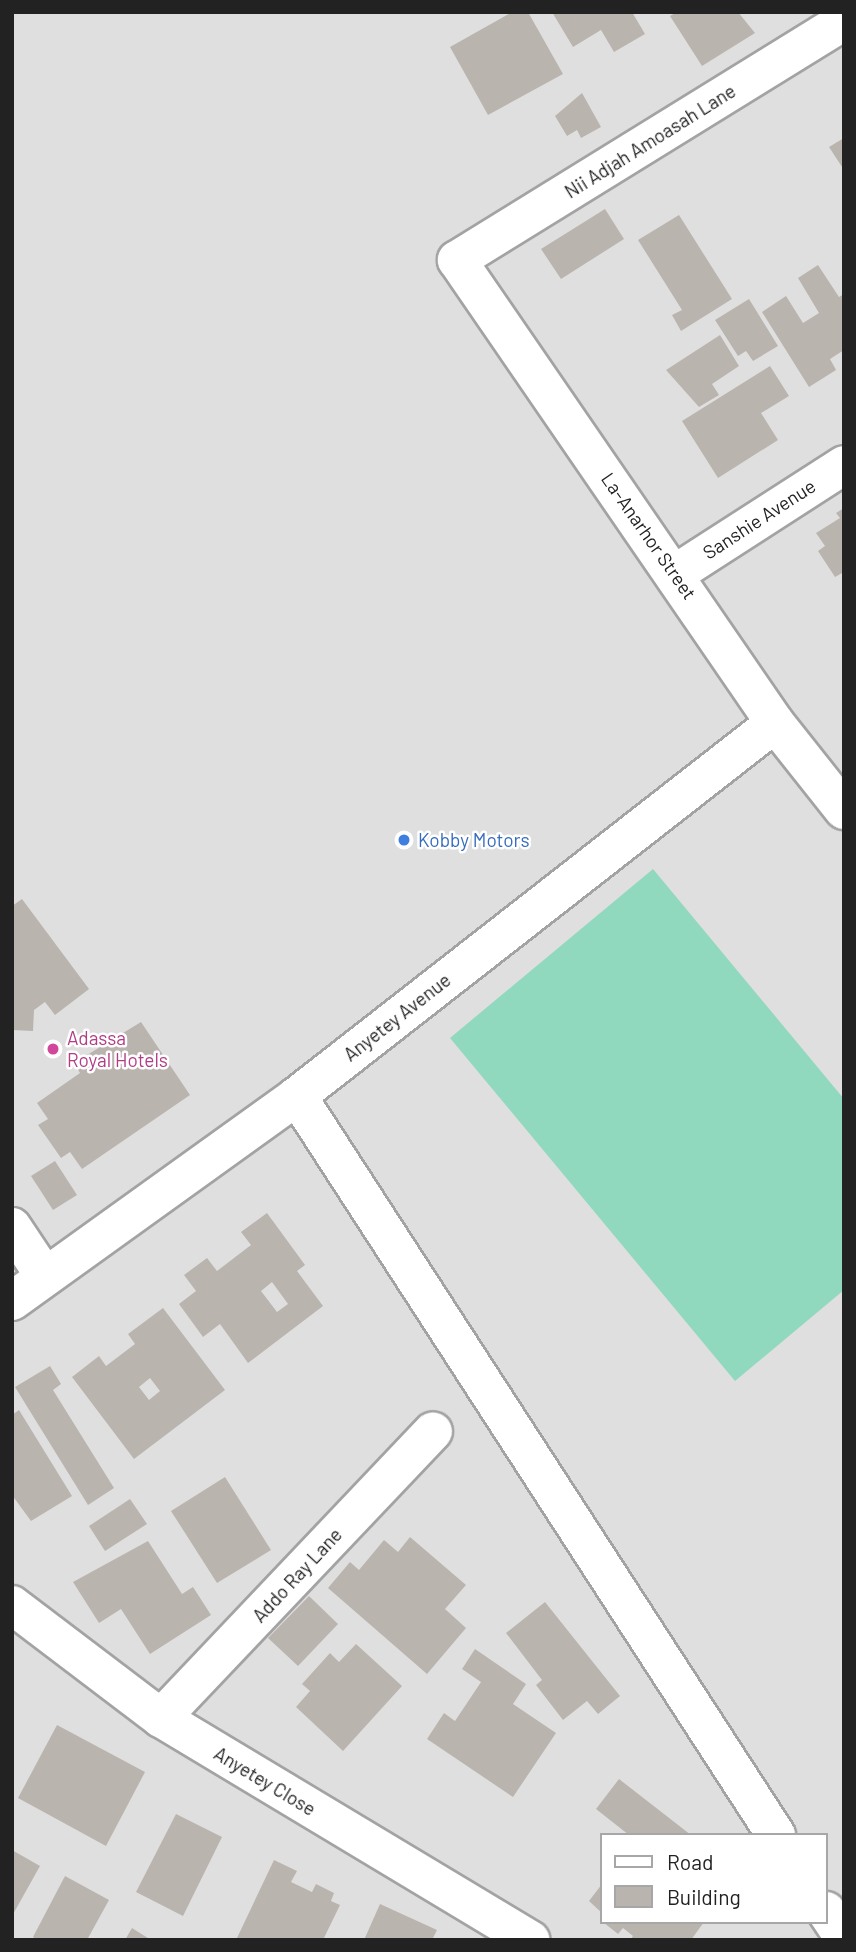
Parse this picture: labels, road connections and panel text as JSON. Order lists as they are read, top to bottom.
{
  "streets": {
    "street": [
      "Nii Adjah Amoasah Lane",
      "Sanshie Avenue",
      "La-Anarhor Street",
      "Anyetey Avenue",
      "Addo Ray Lane",
      "Anyetey Close"
    ]
  },
  "crossings": [
    ["Nii Adjah Amoasah Lane", "La-Anarhor Street"],
    ["Sanshie Avenue", "La-Anarhor Street"],
    ["La-Anarhor Street", "Anyetey Avenue"],
    ["Addo Ray Lane", "Anyetey Close"]
  ],
  "places": ["Kobby Motors", "Adassa Royal Hotels"],
  "legend": ["Road", "Building"]
}
